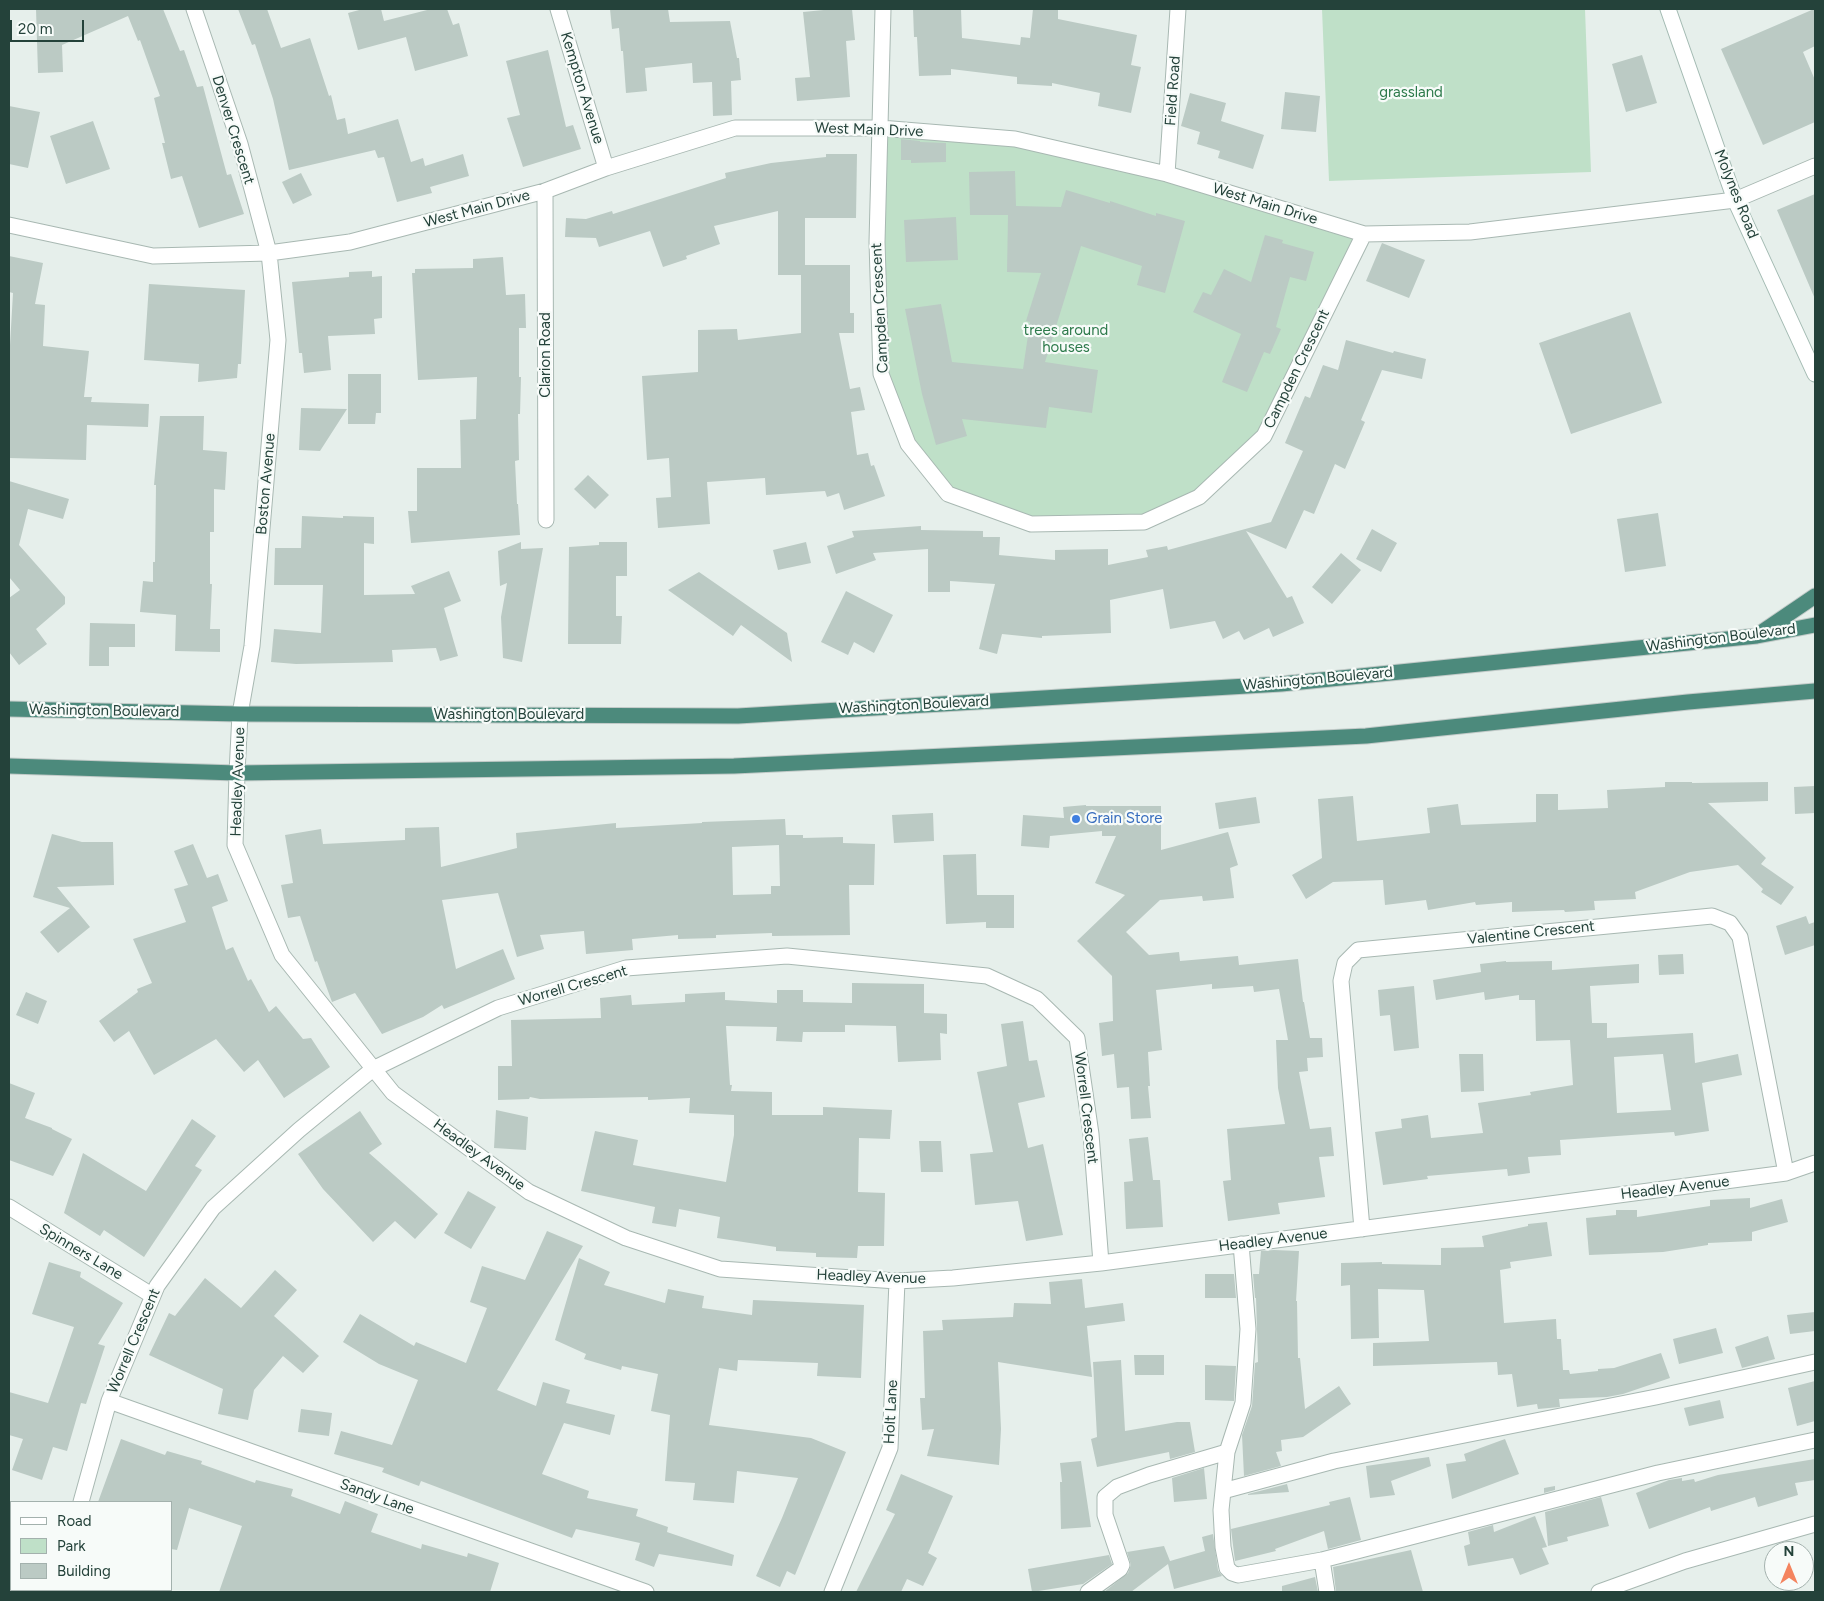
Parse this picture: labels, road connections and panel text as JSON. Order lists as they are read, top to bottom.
{
  "streets": {
    "highway": ["Washington Boulevard"],
    "street": [
      "Kempton Avenue",
      "Field Road",
      "Denver Crescent",
      "West Main Drive",
      "Molynes Road",
      "Campden Crescent",
      "Clarion Road",
      "Boston Avenue",
      "Headley Avenue",
      "Valentine Crescent",
      "Worrell Crescent",
      "Spinners Lane",
      "Holt Lane",
      "Sandy Lane"
    ]
  },
  "crossings": [
    ["Kempton Avenue", "West Main Drive"],
    ["Field Road", "West Main Drive"],
    ["Denver Crescent", "West Main Drive"],
    ["Denver Crescent", "Boston Avenue"],
    ["West Main Drive", "Molynes Road"],
    ["West Main Drive", "Campden Crescent"],
    ["West Main Drive", "Clarion Road"],
    ["West Main Drive", "Boston Avenue"],
    ["Boston Avenue", "Washington Boulevard"],
    ["Boston Avenue", "Headley Avenue"],
    ["Washington Boulevard", "Headley Avenue"],
    ["Headley Avenue", "Valentine Crescent"],
    ["Headley Avenue", "Worrell Crescent"],
    ["Headley Avenue", "Holt Lane"],
    ["Worrell Crescent", "Spinners Lane"],
    ["Worrell Crescent", "Sandy Lane"]
  ],
  "parks": ["grassland", "trees around houses"],
  "places": ["Grain Store"],
  "legend": ["Road", "Park", "Building"],
  "scale_bar": "20 m",
  "north": "top"
}
